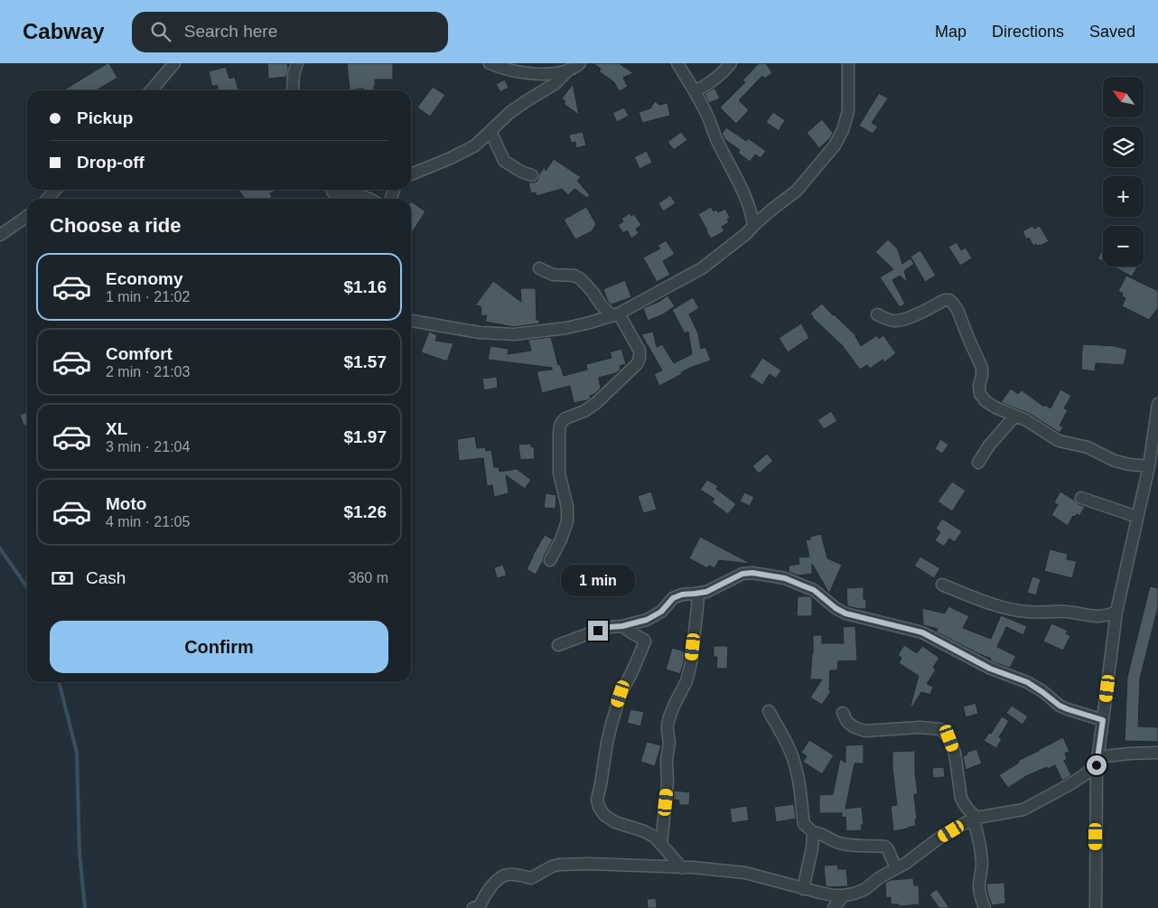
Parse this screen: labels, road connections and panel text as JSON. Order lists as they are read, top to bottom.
{
  "north": "top left",
  "page": {
    "header": "Cabway",
    "search": "Search here",
    "nav": ["Map", "Directions", "Saved"],
    "map_buttons": ["+", "−"],
    "banner": ["Pickup", "Drop-off"],
    "heading": "Choose a ride",
    "list": [
      {
        "name": "Economy",
        "note": "1 min · 21:02",
        "value": "$1.16"
      },
      {
        "name": "Comfort",
        "note": "2 min · 21:03",
        "value": "$1.57"
      },
      {
        "name": "XL",
        "note": "3 min · 21:04",
        "value": "$1.97"
      },
      {
        "name": "Moto",
        "note": "4 min · 21:05",
        "value": "$1.26"
      }
    ],
    "pay": ["Cash", "360 m"],
    "bubble": "1 min",
    "buttons": "Confirm"
  }
}
